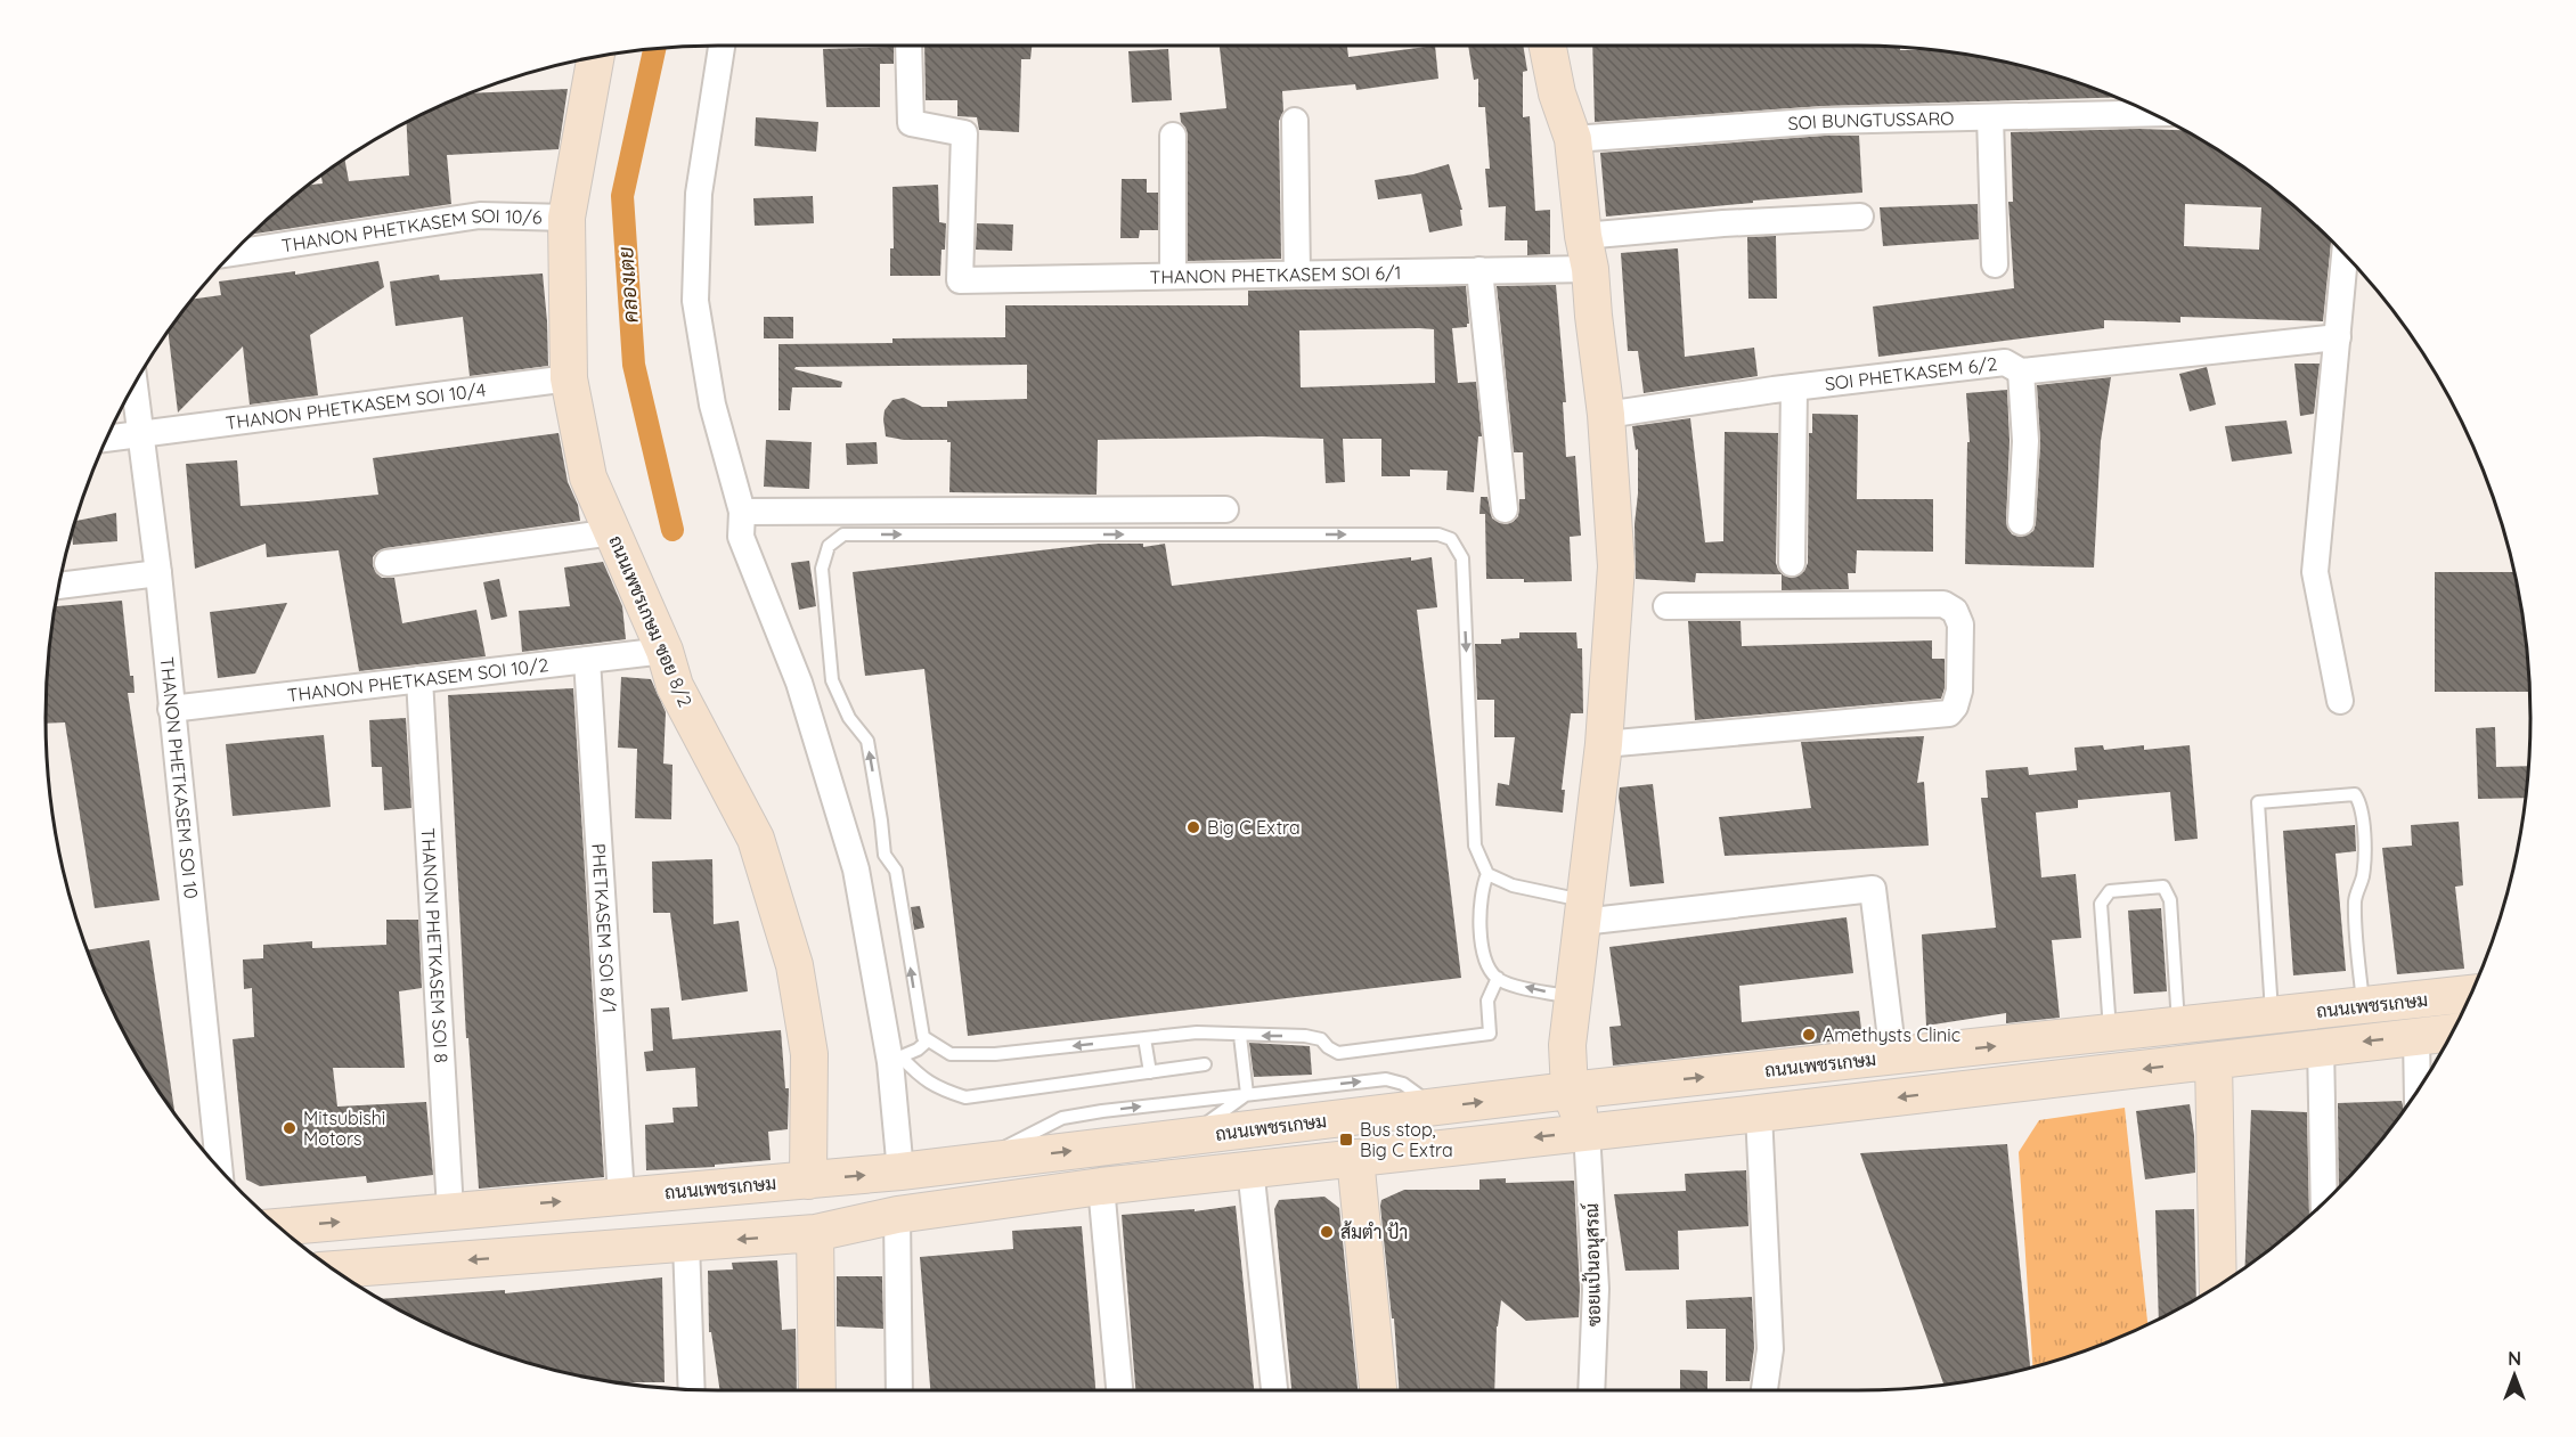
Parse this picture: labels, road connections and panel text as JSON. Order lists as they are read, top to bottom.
{
  "streets": {
    "main road": ["ถนนเพชรเกษม ซอย 8/2", "ถนนเพชรเกษม"],
    "street": [
      "SOI BUNGTUSSARO",
      "THANON PHETKASEM SOI 10/6",
      "THANON PHETKASEM SOI 6/1",
      "SOI PHETKASEM 6/2",
      "THANON PHETKASEM SOI 10/4",
      "THANON PHETKASEM SOI 10/2",
      "THANON PHETKASEM SOI 10",
      "PHETKASEM SOI 8/1",
      "THANON PHETKASEM SOI 8",
      "ซอยแป้นอนุสรณ์"
    ]
  },
  "crossings": [
    ["THANON PHETKASEM SOI 10/6", "ถนนเพชรเกษม ซอย 8/2"],
    ["THANON PHETKASEM SOI 10/4", "ถนนเพชรเกษม ซอย 8/2"],
    ["THANON PHETKASEM SOI 10/4", "THANON PHETKASEM SOI 10"],
    ["ถนนเพชรเกษม ซอย 8/2", "THANON PHETKASEM SOI 10/2"],
    ["ถนนเพชรเกษม ซอย 8/2", "ถนนเพชรเกษม"],
    ["THANON PHETKASEM SOI 10/2", "THANON PHETKASEM SOI 10"],
    ["THANON PHETKASEM SOI 10/2", "PHETKASEM SOI 8/1"],
    ["THANON PHETKASEM SOI 10/2", "THANON PHETKASEM SOI 8"],
    ["PHETKASEM SOI 8/1", "ถนนเพชรเกษม"],
    ["THANON PHETKASEM SOI 8", "ถนนเพชรเกษม"],
    ["ถนนเพชรเกษม", "ซอยแป้นอนุสรณ์"]
  ],
  "water": ["คลองเตย"],
  "places": {
    "other": [
      "Big C Extra",
      "Amethysts Clinic",
      "Mitsubishi Motors",
      "ส้มตำ ป้า"
    ],
    "transit": ["Bus stop, Big C Extra"]
  },
  "north": "top"
}
